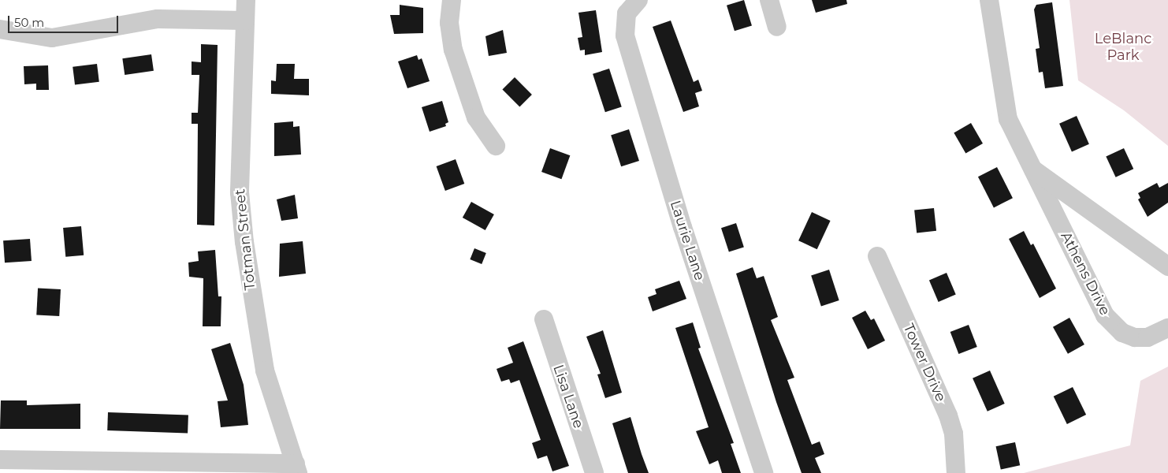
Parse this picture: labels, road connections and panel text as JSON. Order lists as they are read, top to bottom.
{
  "streets": {
    "street": [
      "Totman Street",
      "Laurie Lane",
      "Athens Drive",
      "Tower Drive",
      "Lisa Lane"
    ]
  },
  "parks": ["LeBlanc Park"],
  "scale_bar": "50 m"
}
